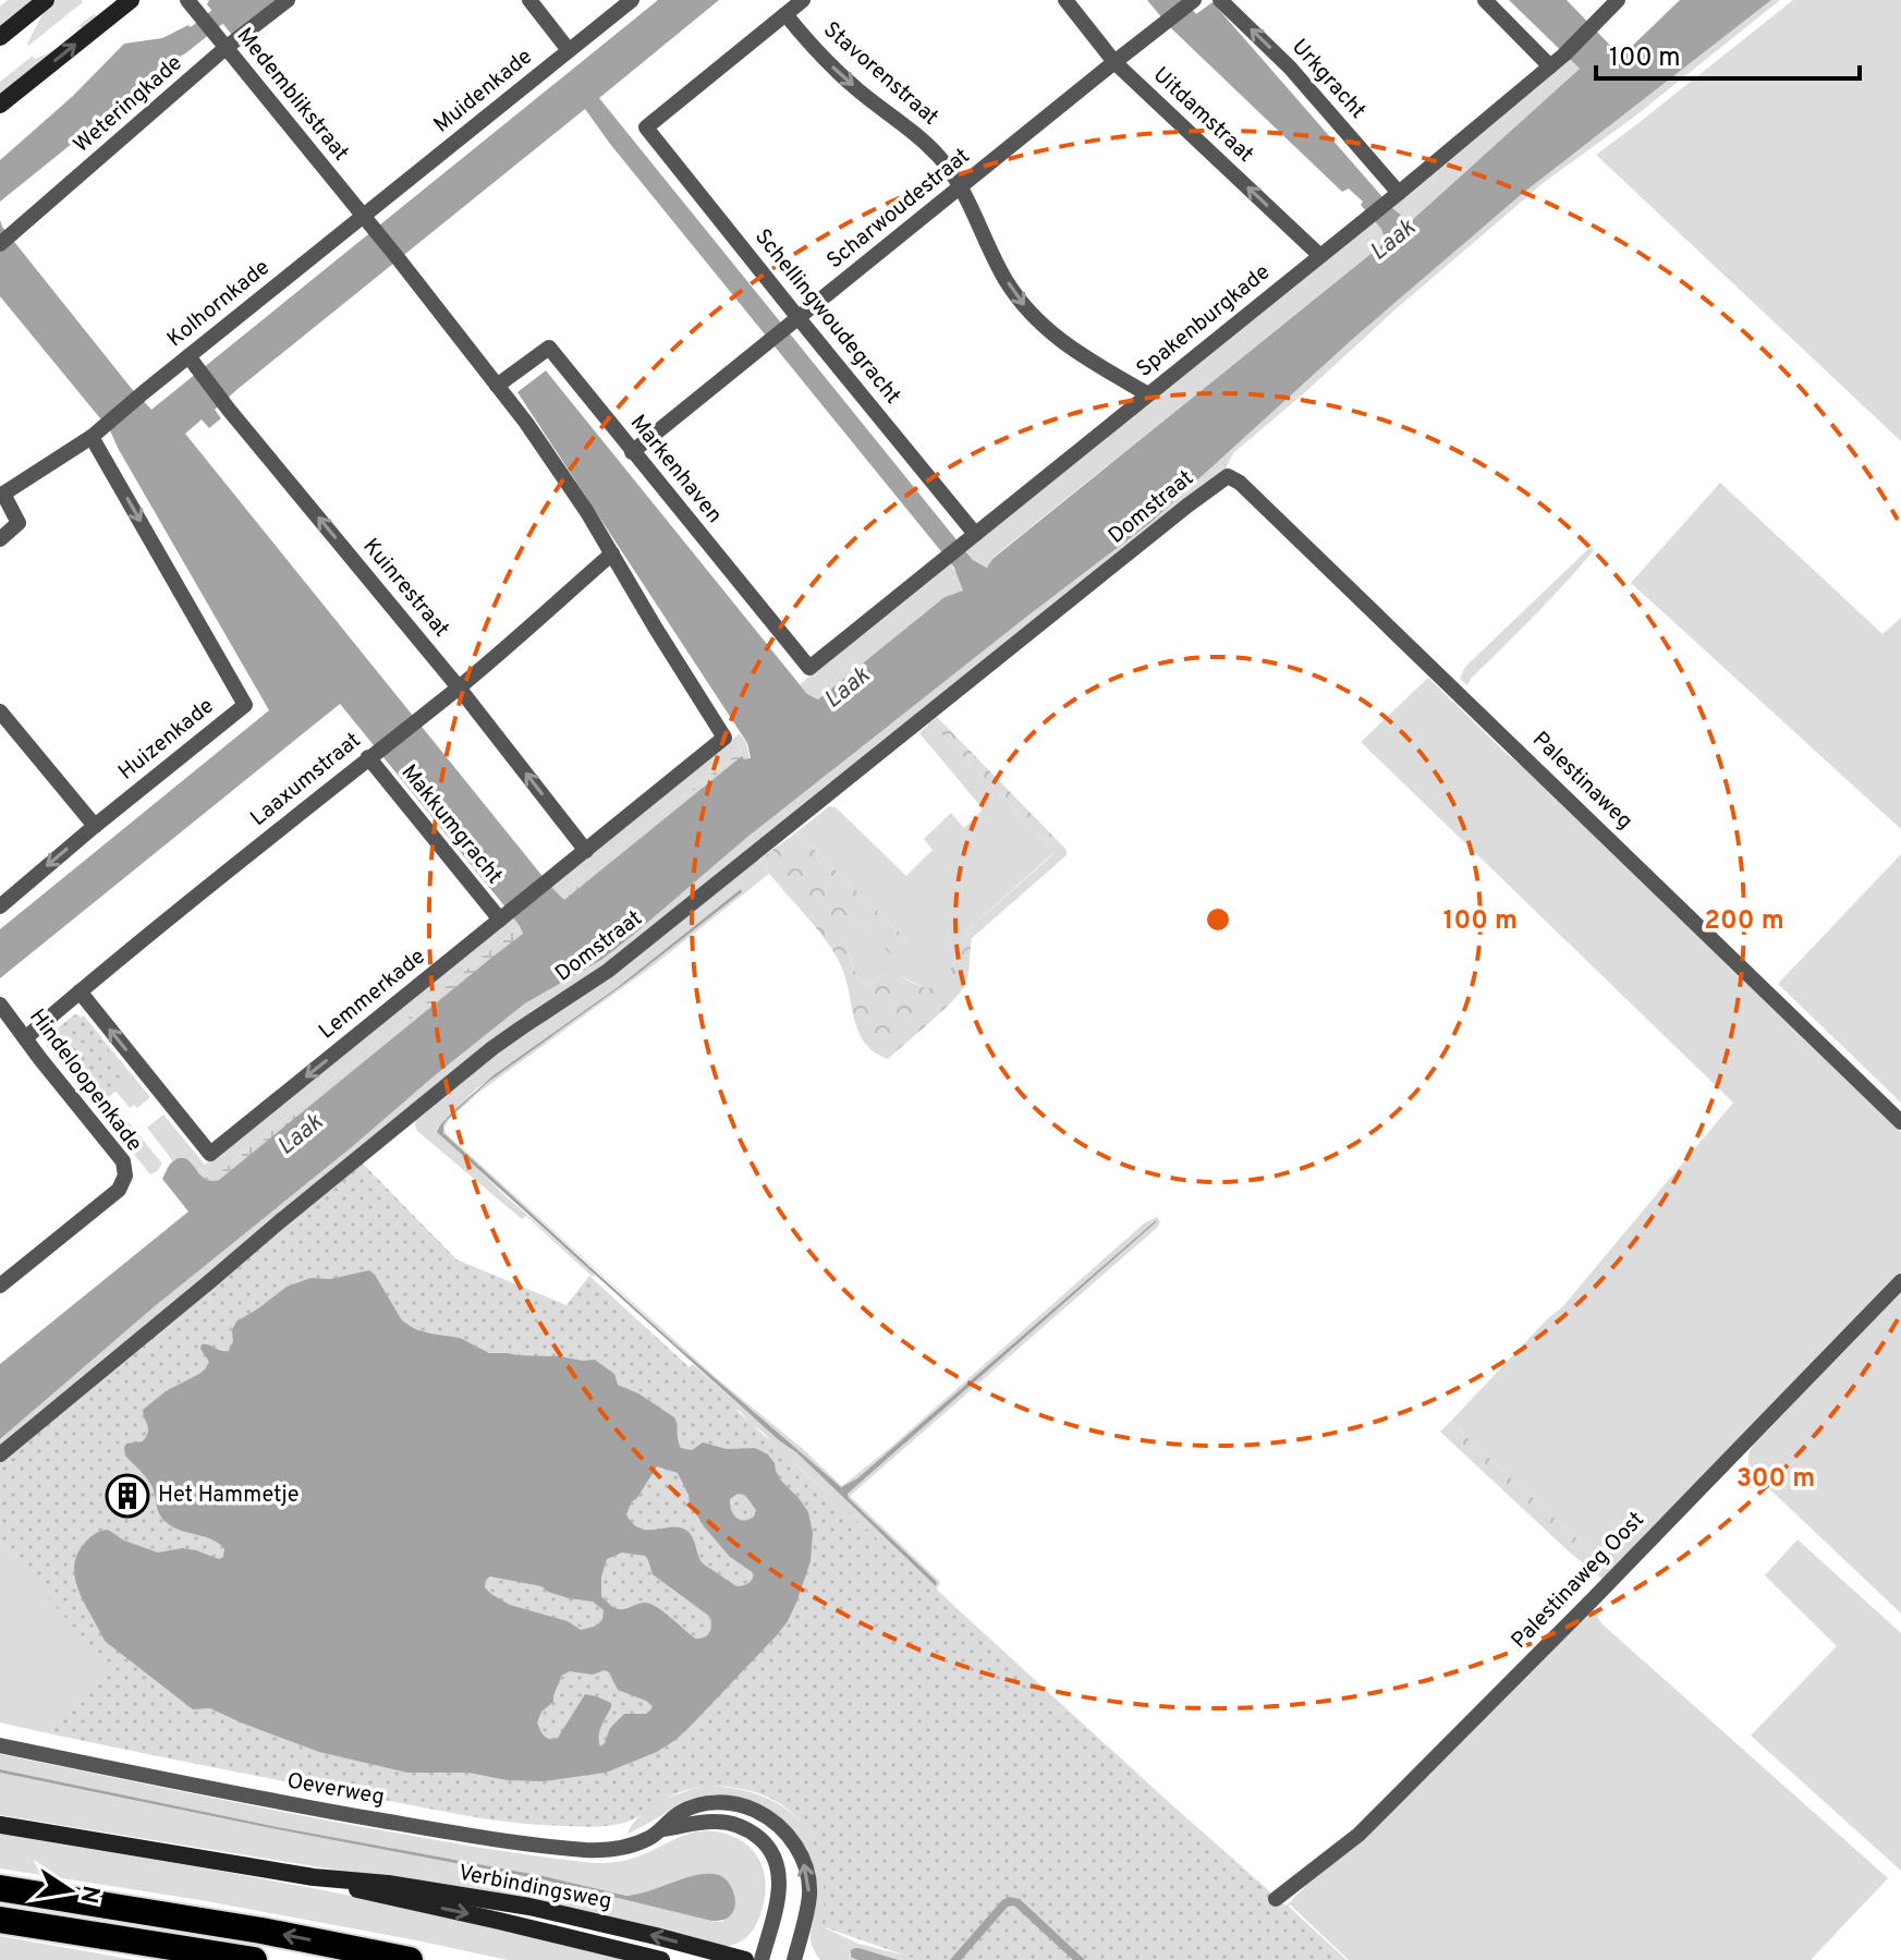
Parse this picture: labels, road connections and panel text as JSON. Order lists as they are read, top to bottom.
{
  "streets": {
    "main road": ["Verbindingsweg"],
    "street": [
      "Stavorenstraat",
      "Urkgracht",
      "Muidenkade",
      "Medemblikstraat",
      "Weteringkade",
      "Uitdamstraat",
      "Scharwoudestraat",
      "Kolhornkade",
      "Schellingwoudegracht",
      "Spakenburgkade",
      "Markenhaven",
      "Domstraat",
      "Kuinrestraat",
      "Huizenkade",
      "Laaxumstraat",
      "Palestinaweg",
      "Makkumgracht",
      "Lemmerkade",
      "Hindeloopenkade",
      "Palestinaweg Oost",
      "Oeverweg"
    ]
  },
  "crossings": [
    ["Stavorenstraat", "Scharwoudestraat"],
    ["Stavorenstraat", "Schellingwoudegracht"],
    ["Stavorenstraat", "Spakenburgkade"],
    ["Urkgracht", "Spakenburgkade"],
    ["Muidenkade", "Medemblikstraat"],
    ["Muidenkade", "Kolhornkade"],
    ["Medemblikstraat", "Weteringkade"],
    ["Medemblikstraat", "Kolhornkade"],
    ["Uitdamstraat", "Scharwoudestraat"],
    ["Uitdamstraat", "Spakenburgkade"],
    ["Scharwoudestraat", "Schellingwoudegracht"],
    ["Scharwoudestraat", "Markenhaven"],
    ["Kolhornkade", "Kuinrestraat"],
    ["Kolhornkade", "Huizenkade"],
    ["Schellingwoudegracht", "Spakenburgkade"],
    ["Spakenburgkade", "Markenhaven"],
    ["Domstraat", "Palestinaweg"],
    ["Kuinrestraat", "Laaxumstraat"],
    ["Kuinrestraat", "Lemmerkade"],
    ["Laaxumstraat", "Makkumgracht"],
    ["Laaxumstraat", "Lemmerkade"],
    ["Laaxumstraat", "Hindeloopenkade"],
    ["Makkumgracht", "Lemmerkade"]
  ],
  "one_way": [
    "Stavorenstraat",
    "Urkgracht",
    "Uitdamstraat",
    "Kuinrestraat"
  ],
  "water": ["Laak"],
  "places": {
    "building": ["Het Hammetje"]
  },
  "scale_bar": "100 m",
  "north": "right",
  "rings": ["100 m", "200 m", "300 m"]
}
